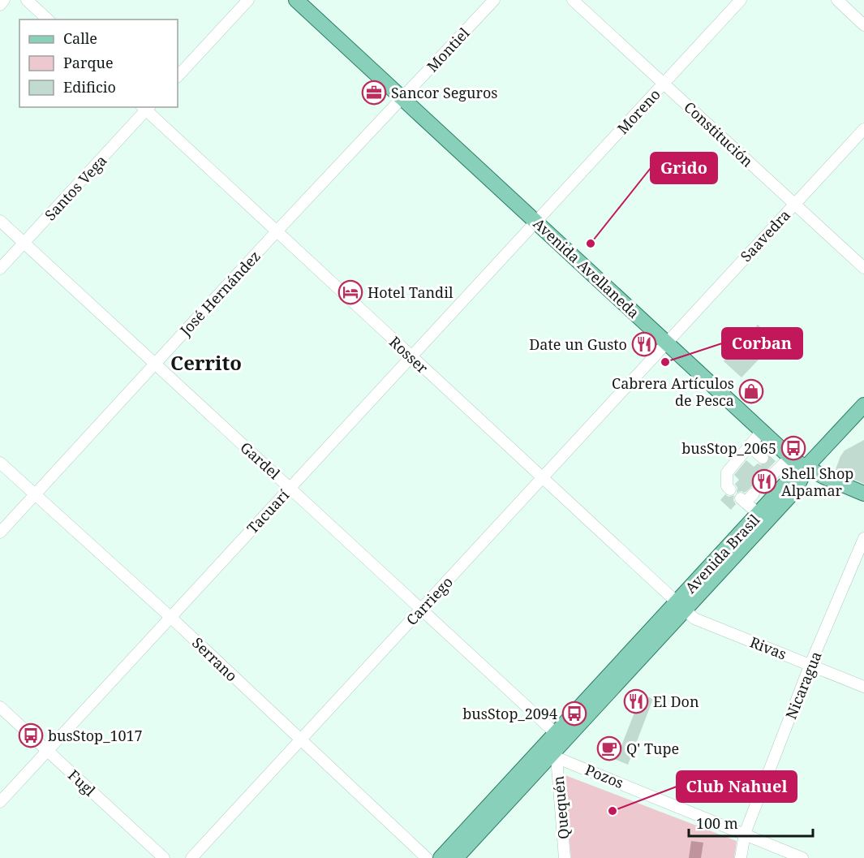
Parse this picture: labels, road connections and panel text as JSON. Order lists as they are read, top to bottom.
{
  "streets": {
    "main road": ["Avenida Avellaneda", "Avenida Brasil"],
    "street": [
      "Montiel",
      "Moreno",
      "Constitución",
      "Santos Vega",
      "Saavedra",
      "José Hernández",
      "Rosser",
      "Gardel",
      "Tacuarí",
      "Carriego",
      "Rivas",
      "Serrano",
      "Nicaragua",
      "Pozos",
      "Fugl",
      "Quequén"
    ]
  },
  "crossings": [
    ["Montiel", "Avenida Avellaneda"],
    ["Montiel", "José Hernández"],
    ["Moreno", "Constitución"],
    ["Moreno", "Avenida Avellaneda"],
    ["Moreno", "Tacuarí"],
    ["Constitución", "Saavedra"],
    ["Santos Vega", "Rosser"],
    ["Santos Vega", "Gardel"],
    ["Saavedra", "Avenida Avellaneda"],
    ["Saavedra", "Carriego"],
    ["Avenida Avellaneda", "José Hernández"],
    ["Avenida Avellaneda", "Tacuarí"],
    ["Avenida Avellaneda", "Avenida Brasil"],
    ["Avenida Avellaneda", "Carriego"],
    ["José Hernández", "Rosser"],
    ["José Hernández", "Gardel"],
    ["José Hernández", "Serrano"],
    ["Rosser", "Tacuarí"],
    ["Rosser", "Avenida Brasil"],
    ["Rosser", "Carriego"],
    ["Rosser", "Rivas"],
    ["Gardel", "Tacuarí"],
    ["Gardel", "Avenida Brasil"],
    ["Gardel", "Carriego"],
    ["Tacuarí", "Serrano"],
    ["Tacuarí", "Fugl"],
    ["Avenida Brasil", "Rivas"],
    ["Avenida Brasil", "Pozos"],
    ["Avenida Brasil", "Quequén"],
    ["Carriego", "Serrano"],
    ["Rivas", "Nicaragua"],
    ["Nicaragua", "Pozos"],
    ["Pozos", "Quequén"]
  ],
  "districts": ["Cerrito"],
  "places": {
    "office": ["Sancor Seguros"],
    "other": ["Grido", "Corban", "Club Nahuel"],
    "hotel": ["Hotel Tandil"],
    "restaurant": ["Date un Gusto", "Shell Shop Alpamar", "El Don"],
    "shop": ["Cabrera Artículos de Pesca"],
    "bus stop": ["busStop_2065", "busStop_2094", "busStop_1017"],
    "cafe": ["Q' Tupe"]
  },
  "legend": ["Calle", "Parque", "Edificio"],
  "scale_bar": "100 m"
}
